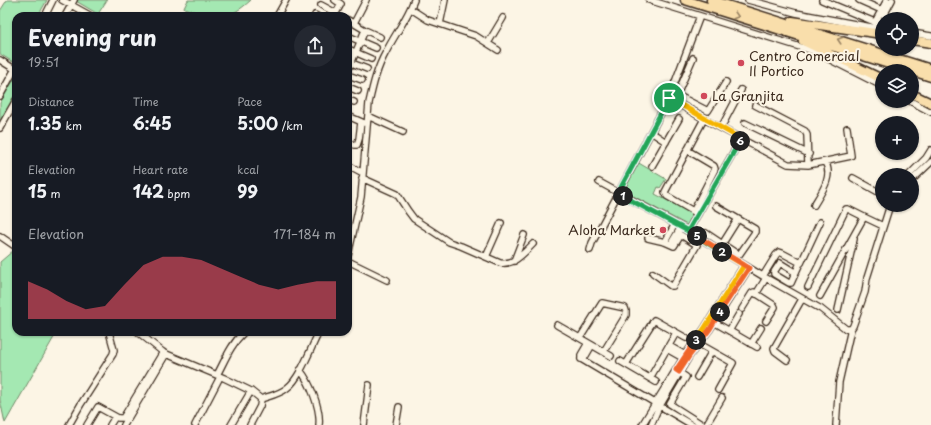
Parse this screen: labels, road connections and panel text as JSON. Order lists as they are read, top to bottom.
{
  "places": ["Centro Comercial Il Portico", "La Granjita", "Aloha Market"],
  "page": {
    "map_buttons": ["+", "−"],
    "heading": ["Evening run", "19:51"],
    "stats": [
      ["Distance", "1.35 km"],
      ["Time", "6:45"],
      ["Pace", "5:00 /km"],
      ["Elevation", "15 m"],
      ["Heart rate", "142 bpm"],
      ["kcal", "99"]
    ],
    "pins": [
      "6",
      "1",
      "5",
      "2",
      "4",
      "3"
    ],
    "chart": ["Elevation", "171–184 m"]
  }
}
